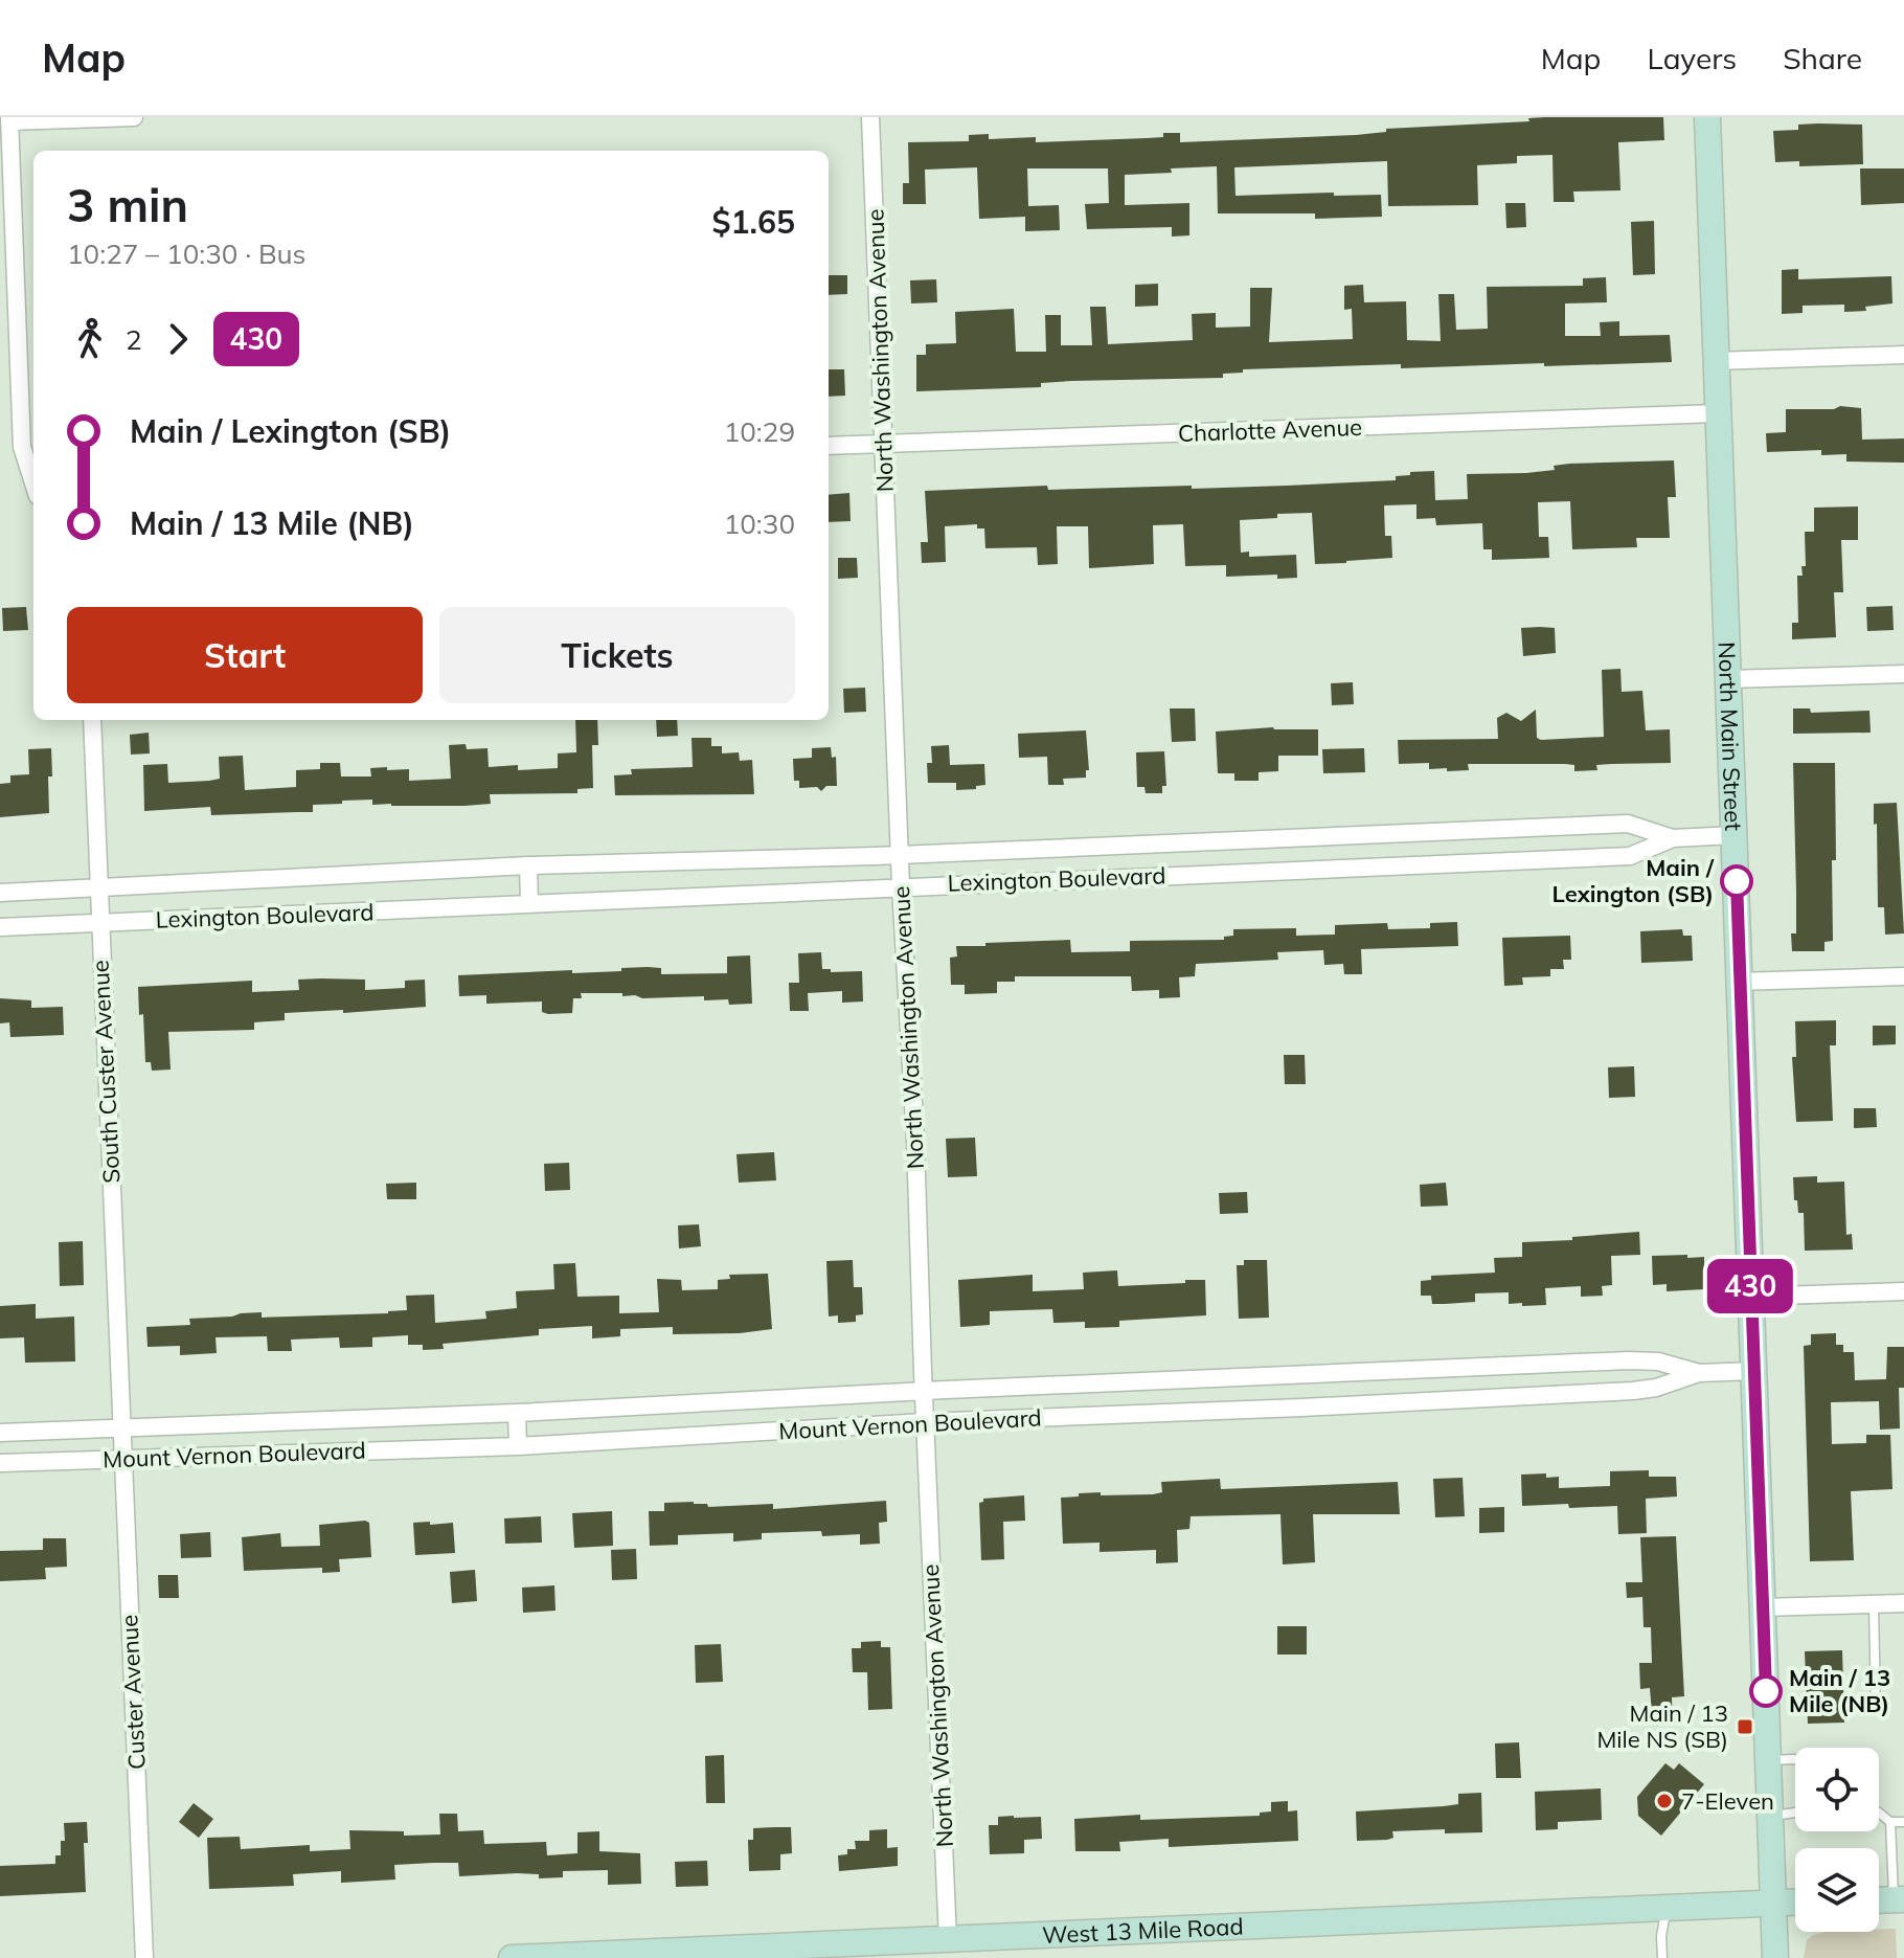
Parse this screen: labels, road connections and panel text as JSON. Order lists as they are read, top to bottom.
{
  "streets": {
    "main road": ["North Main Street", "West 13 Mile Road"],
    "street": [
      "North Washington Avenue",
      "Charlotte Avenue",
      "Lexington Boulevard",
      "South Custer Avenue",
      "Mount Vernon Boulevard",
      "Custer Avenue"
    ]
  },
  "crossings": [
    ["North Washington Avenue", "Charlotte Avenue"],
    ["North Washington Avenue", "Lexington Boulevard"],
    ["North Washington Avenue", "Mount Vernon Boulevard"],
    ["North Washington Avenue", "West 13 Mile Road"],
    ["Charlotte Avenue", "North Main Street"],
    ["North Main Street", "Lexington Boulevard"],
    ["North Main Street", "Mount Vernon Boulevard"],
    ["North Main Street", "West 13 Mile Road"],
    ["Lexington Boulevard", "South Custer Avenue"],
    ["South Custer Avenue", "Mount Vernon Boulevard"],
    ["South Custer Avenue", "Custer Avenue"],
    ["Mount Vernon Boulevard", "Custer Avenue"]
  ],
  "places": {
    "other": ["Main / Lexington (SB)", "Main / 13 Mile (NB)", "7-Eleven"],
    "transit": ["Main / 13 Mile NS (SB)"]
  },
  "lines": ["bus line 430"],
  "page": {
    "header": "Map",
    "nav": ["Map", "Layers", "Share"],
    "on_map": "430",
    "heading": ["3 min", "10:27 – 10:30 · Bus", "$1.65"],
    "legs": ["2", "430"],
    "list": [
      {
        "name": "Main / Lexington (SB)",
        "value": "10:29"
      },
      {
        "name": "Main / 13 Mile (NB)",
        "value": "10:30"
      }
    ],
    "buttons": ["Start", "Tickets"]
  }
}
